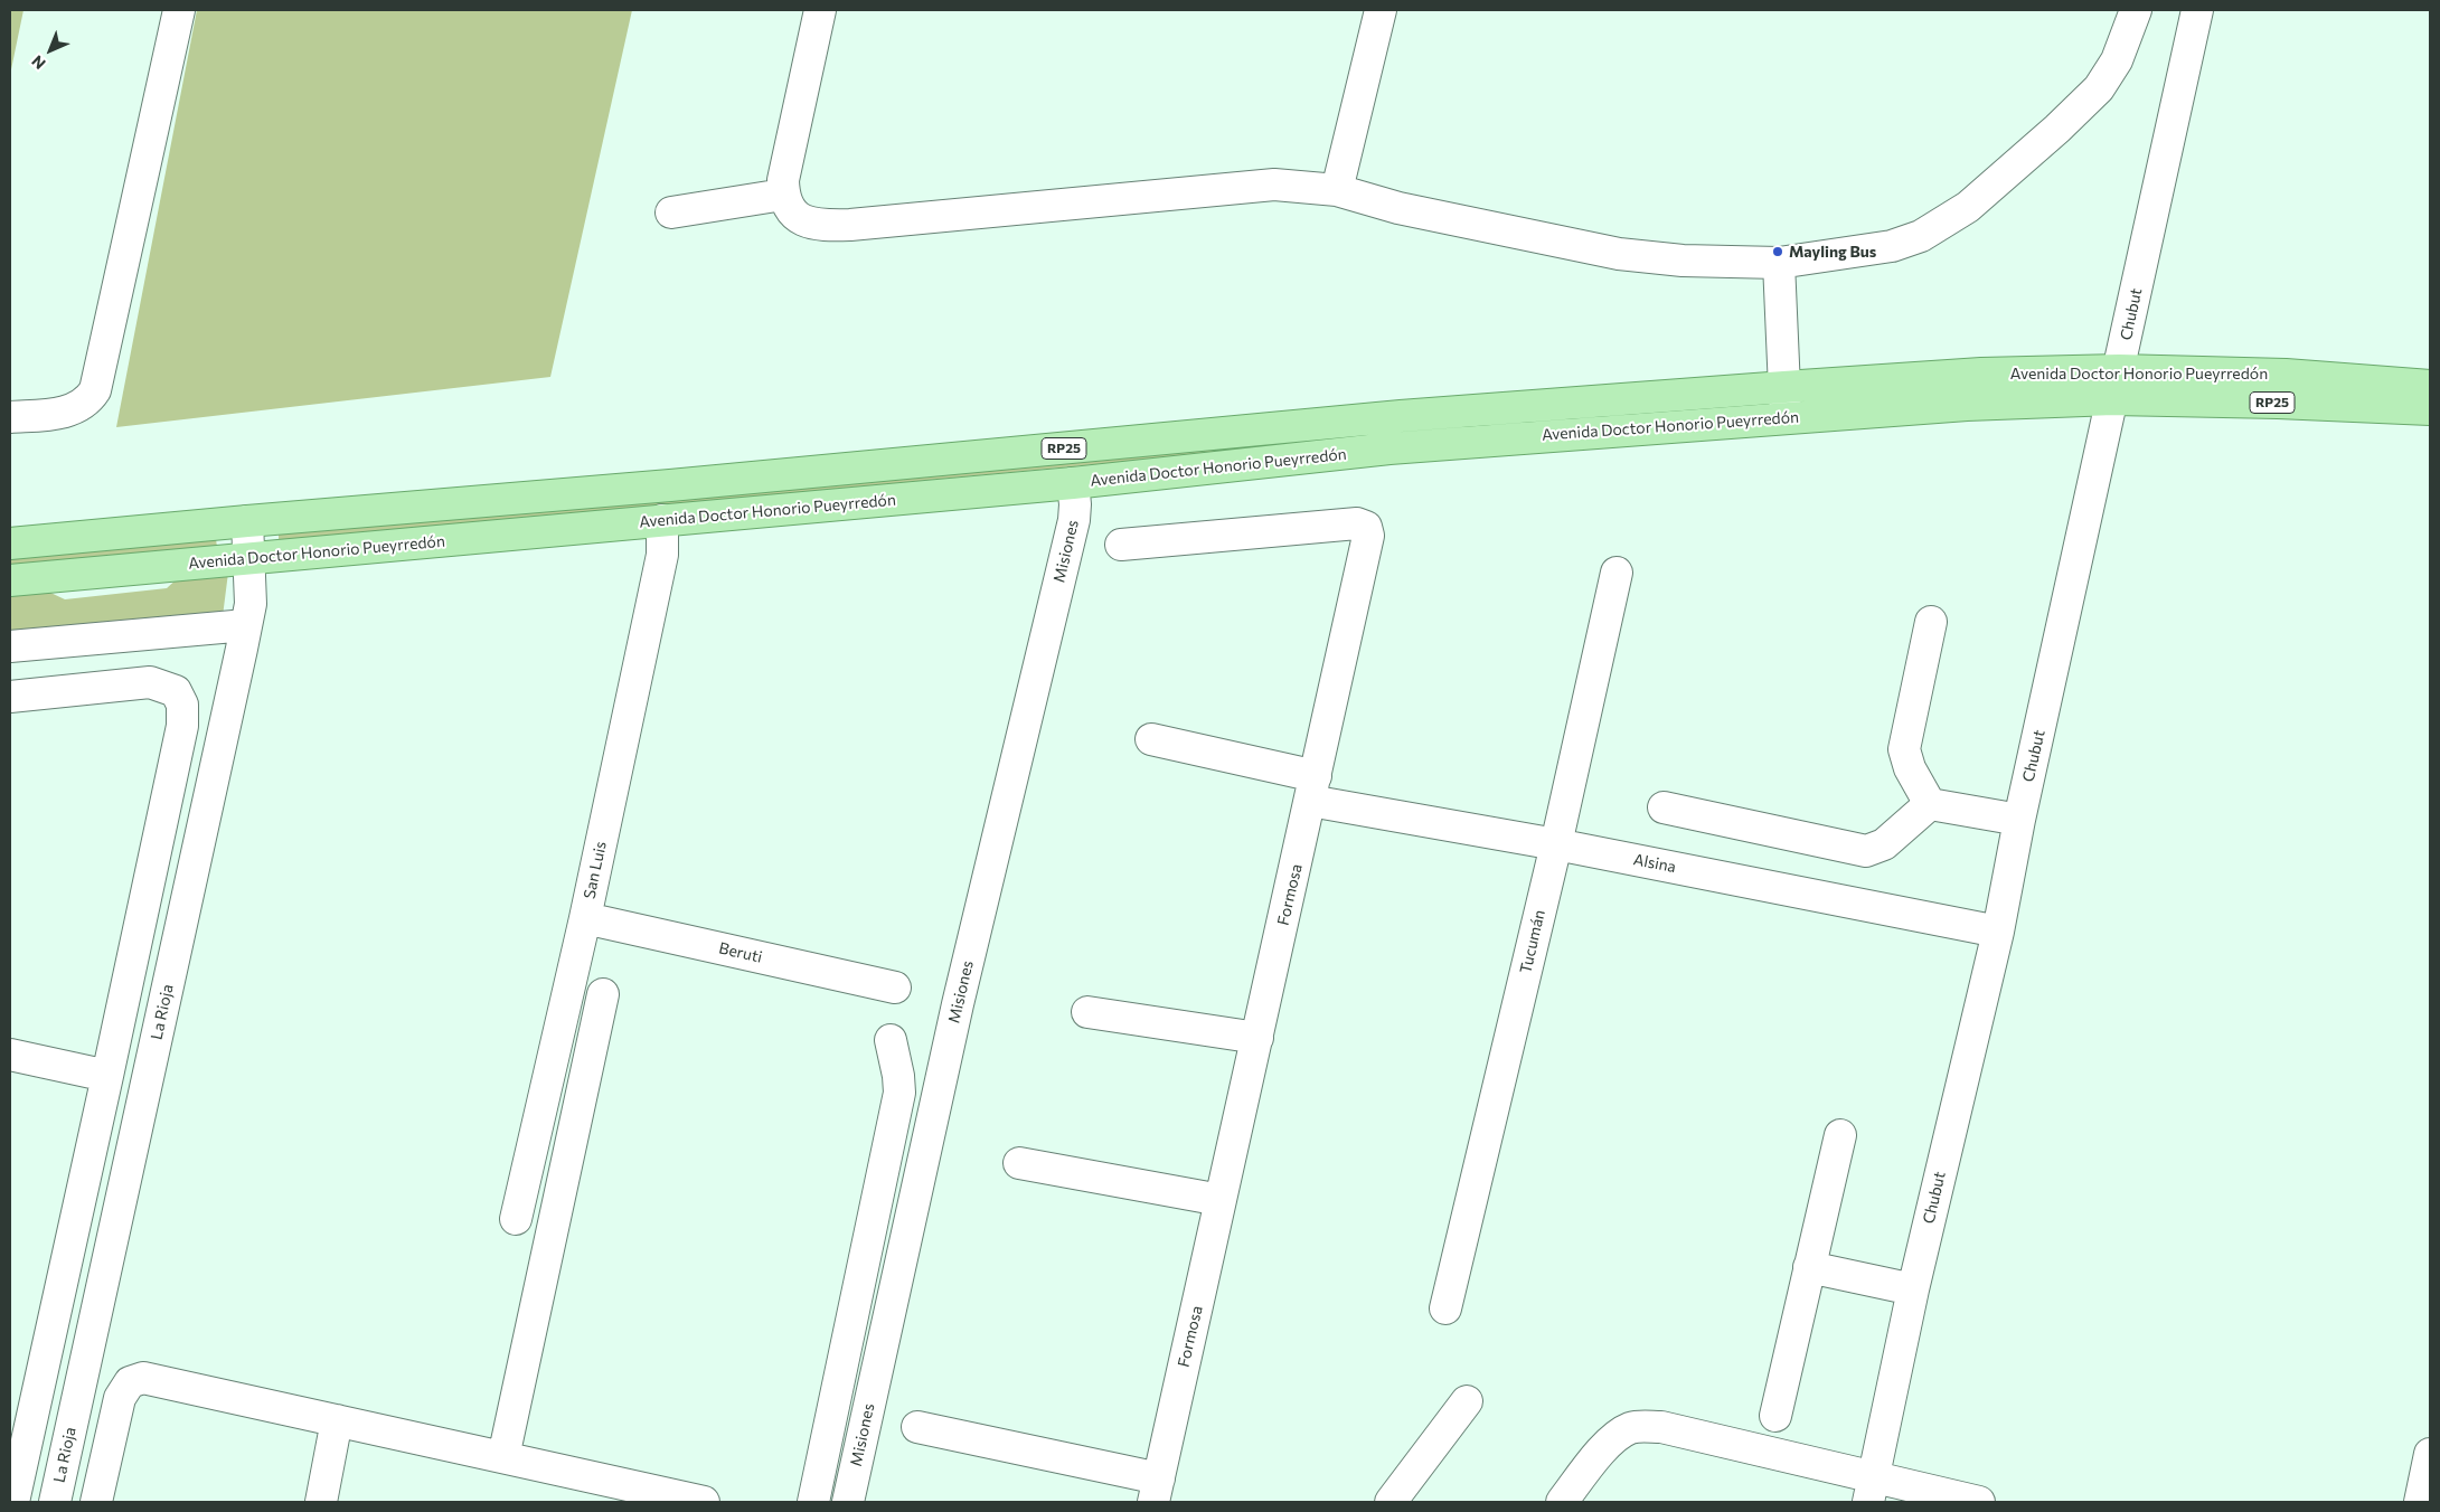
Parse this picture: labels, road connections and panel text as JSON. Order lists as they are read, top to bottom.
{
  "streets": {
    "main road": ["Avenida Doctor Honorio Pueyrredón", "RP25"],
    "street": [
      "Chubut",
      "Misiones",
      "Alsina",
      "San Luis",
      "Formosa",
      "Tucumán",
      "Beruti",
      "La Rioja"
    ]
  },
  "crossings": [
    ["Chubut", "Avenida Doctor Honorio Pueyrredón"],
    ["Chubut", "Alsina"],
    ["Avenida Doctor Honorio Pueyrredón", "Misiones"],
    ["Avenida Doctor Honorio Pueyrredón", "San Luis"],
    ["Avenida Doctor Honorio Pueyrredón", "La Rioja"],
    ["Alsina", "Formosa"],
    ["Alsina", "Tucumán"],
    ["San Luis", "Beruti"]
  ],
  "places": ["Mayling Bus"],
  "north": "bottom left"
}
